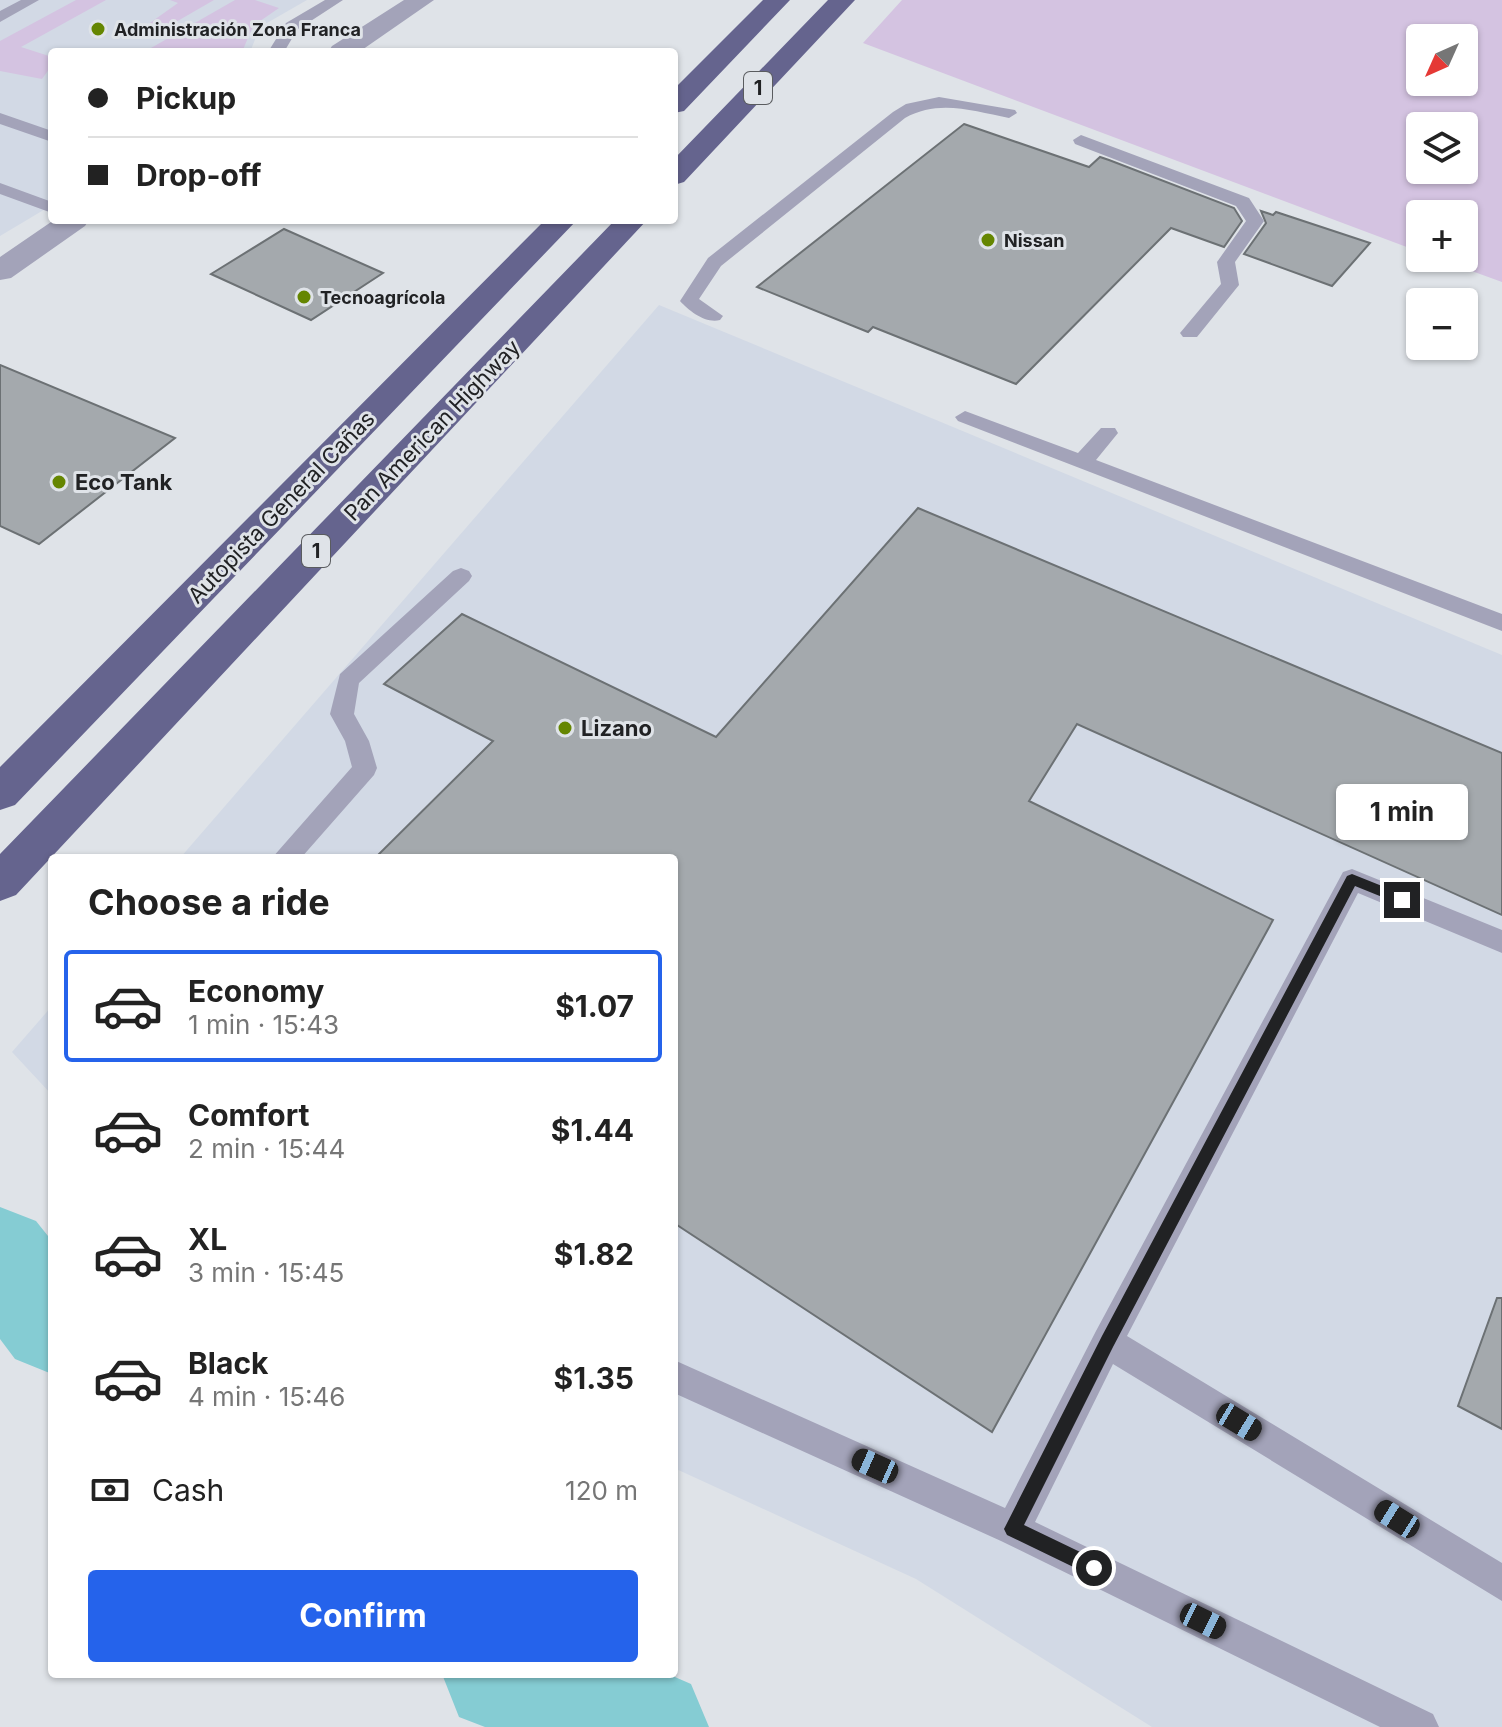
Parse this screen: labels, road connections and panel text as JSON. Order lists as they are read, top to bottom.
{
  "streets": {
    "highway": ["1", "Pan American Highway", "Autopista General Cañas"]
  },
  "places": [
    "Administración Zona Franca",
    "Nissan",
    "Tecnoagrícola",
    "Eco Tank",
    "Lizano"
  ],
  "north": "bottom left",
  "page": {
    "map_buttons": ["+", "−"],
    "banner": ["Pickup", "Drop-off"],
    "bubble": "1 min",
    "heading": "Choose a ride",
    "list": [
      {
        "name": "Economy",
        "note": "1 min · 15:43",
        "value": "$1.07"
      },
      {
        "name": "Comfort",
        "note": "2 min · 15:44",
        "value": "$1.44"
      },
      {
        "name": "XL",
        "note": "3 min · 15:45",
        "value": "$1.82"
      },
      {
        "name": "Black",
        "note": "4 min · 15:46",
        "value": "$1.35"
      }
    ],
    "pay": ["Cash", "120 m"],
    "buttons": "Confirm"
  }
}
